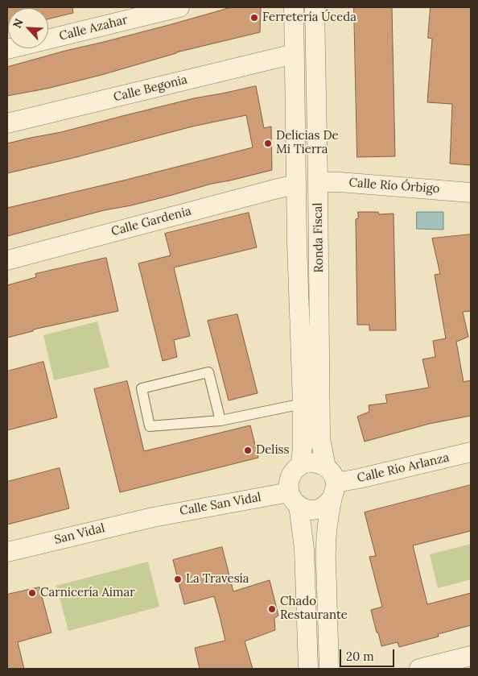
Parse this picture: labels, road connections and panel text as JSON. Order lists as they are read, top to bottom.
{
  "streets": {
    "street": [
      "Calle Azahar",
      "Calle Begonia",
      "Calle Río Órbigo",
      "Calle Gardenia",
      "Ronda Fiscal",
      "Calle Río Arlanza",
      "Calle San Vidal",
      "San Vidal"
    ]
  },
  "crossings": [
    ["Calle Begonia", "Ronda Fiscal"],
    ["Calle Río Órbigo", "Ronda Fiscal"],
    ["Calle Gardenia", "Ronda Fiscal"],
    ["Ronda Fiscal", "Calle Río Arlanza"],
    ["Ronda Fiscal", "Calle San Vidal"],
    ["Calle Río Arlanza", "Calle San Vidal"],
    ["Calle San Vidal", "San Vidal"]
  ],
  "places": [
    "Ferretería Úceda",
    "Delicias De Mi Tierra",
    "Deliss",
    "La Travesía",
    "Carnicería Aimar",
    "Chado Restaurante"
  ],
  "scale_bar": "20 m",
  "north": "top left"
}
